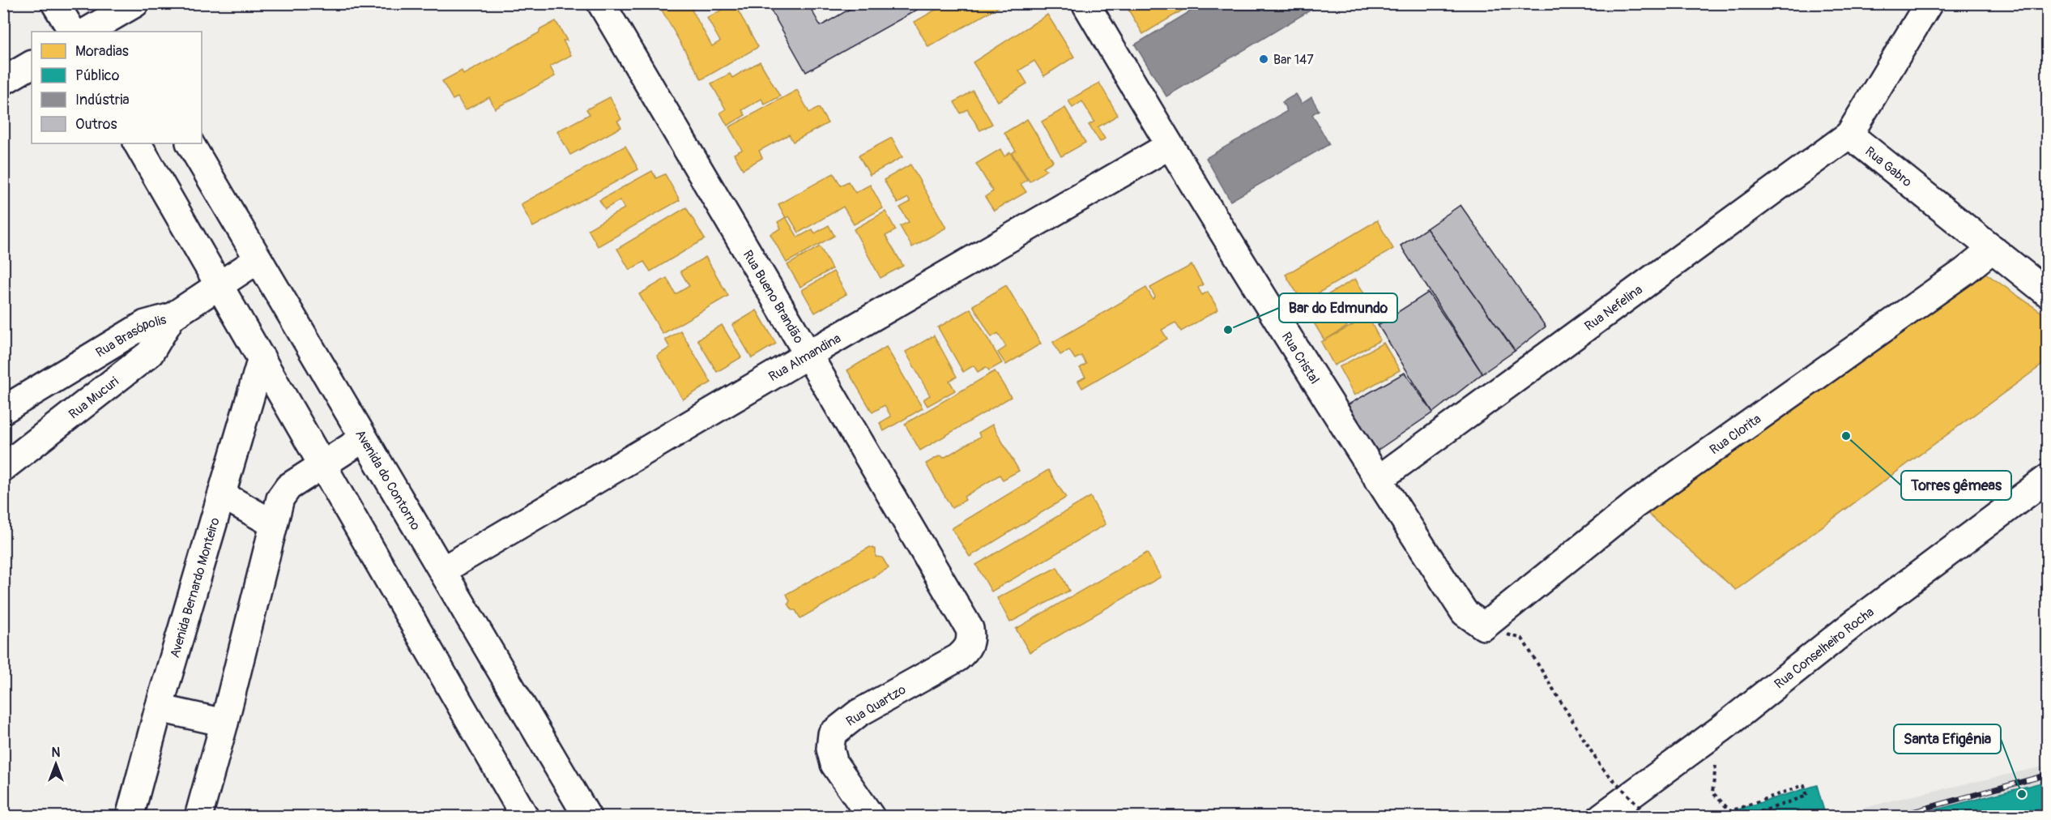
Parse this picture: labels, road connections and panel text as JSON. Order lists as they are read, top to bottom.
{
  "streets": {
    "street": [
      "Rua Gabro",
      "Rua Bueno Brandão",
      "Rua Nefelina",
      "Rua Brasópolis",
      "Rua Almandina",
      "Rua Cristal",
      "Rua Mucuri",
      "Rua Clorita",
      "Avenida do Contorno",
      "Avenida Bernardo Monteiro",
      "Rua Conselheiro Rocha",
      "Rua Quartzo"
    ]
  },
  "crossings": [
    ["Rua Gabro", "Rua Nefelina"],
    ["Rua Gabro", "Rua Clorita"],
    ["Rua Bueno Brandão", "Rua Almandina"],
    ["Rua Bueno Brandão", "Rua Quartzo"],
    ["Rua Nefelina", "Rua Cristal"],
    ["Rua Brasópolis", "Rua Mucuri"],
    ["Rua Brasópolis", "Avenida do Contorno"],
    ["Rua Almandina", "Rua Cristal"],
    ["Rua Almandina", "Avenida do Contorno"],
    ["Rua Cristal", "Rua Clorita"]
  ],
  "places": [
    "Bar 147",
    "Bar do Edmundo",
    "Torres gêmeas",
    "Santa Efigênia"
  ],
  "legend": [
    "Moradias",
    "Público",
    "Indústria",
    "Outros"
  ],
  "north": "top"
}
